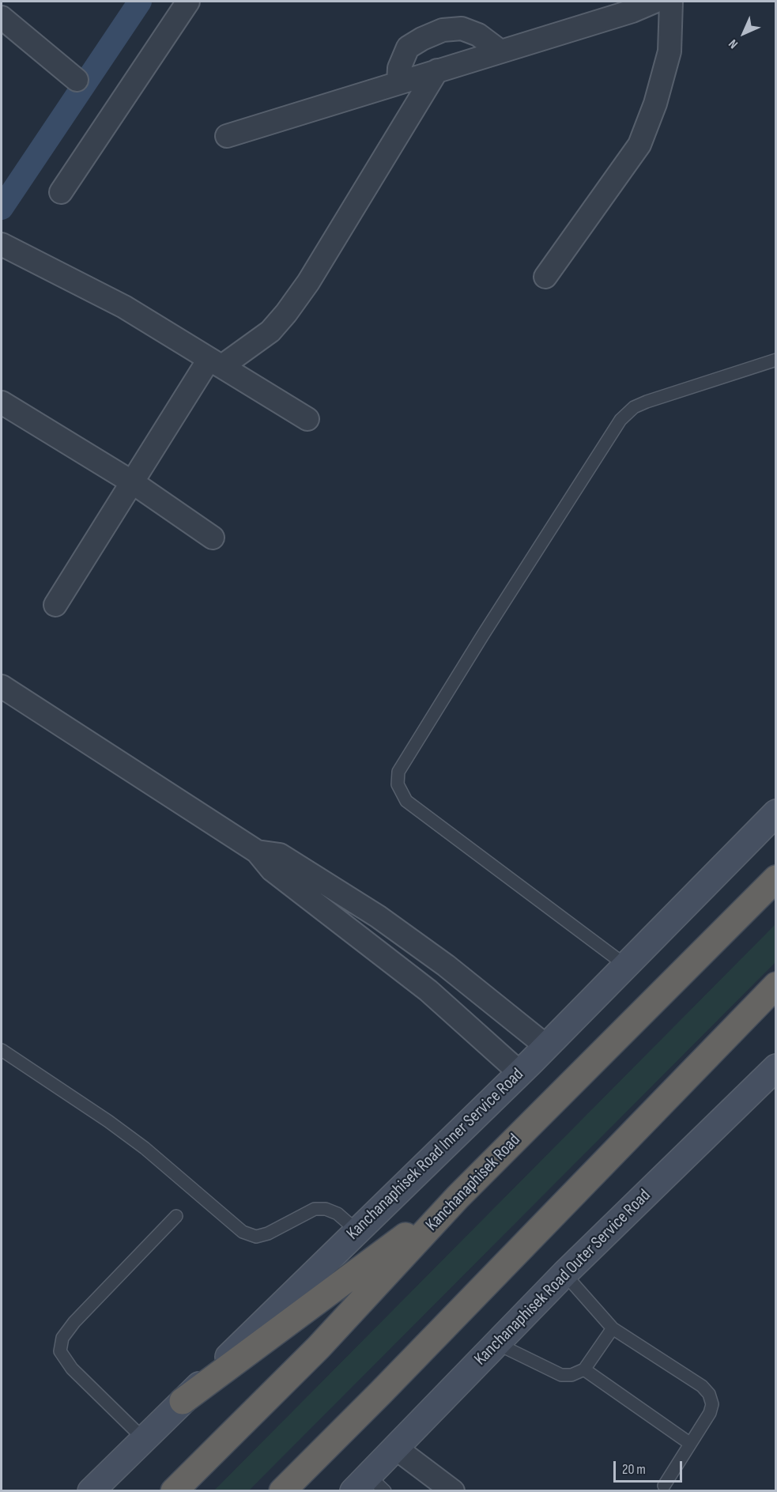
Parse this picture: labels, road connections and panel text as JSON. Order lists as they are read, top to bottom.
{
  "streets": {
    "highway": ["Kanchanaphisek Road"],
    "main road": ["Kanchanaphisek Road Inner Service Road", "Kanchanaphisek Road Outer Service Road"]
  },
  "scale_bar": "20 m",
  "north": "bottom left"
}
